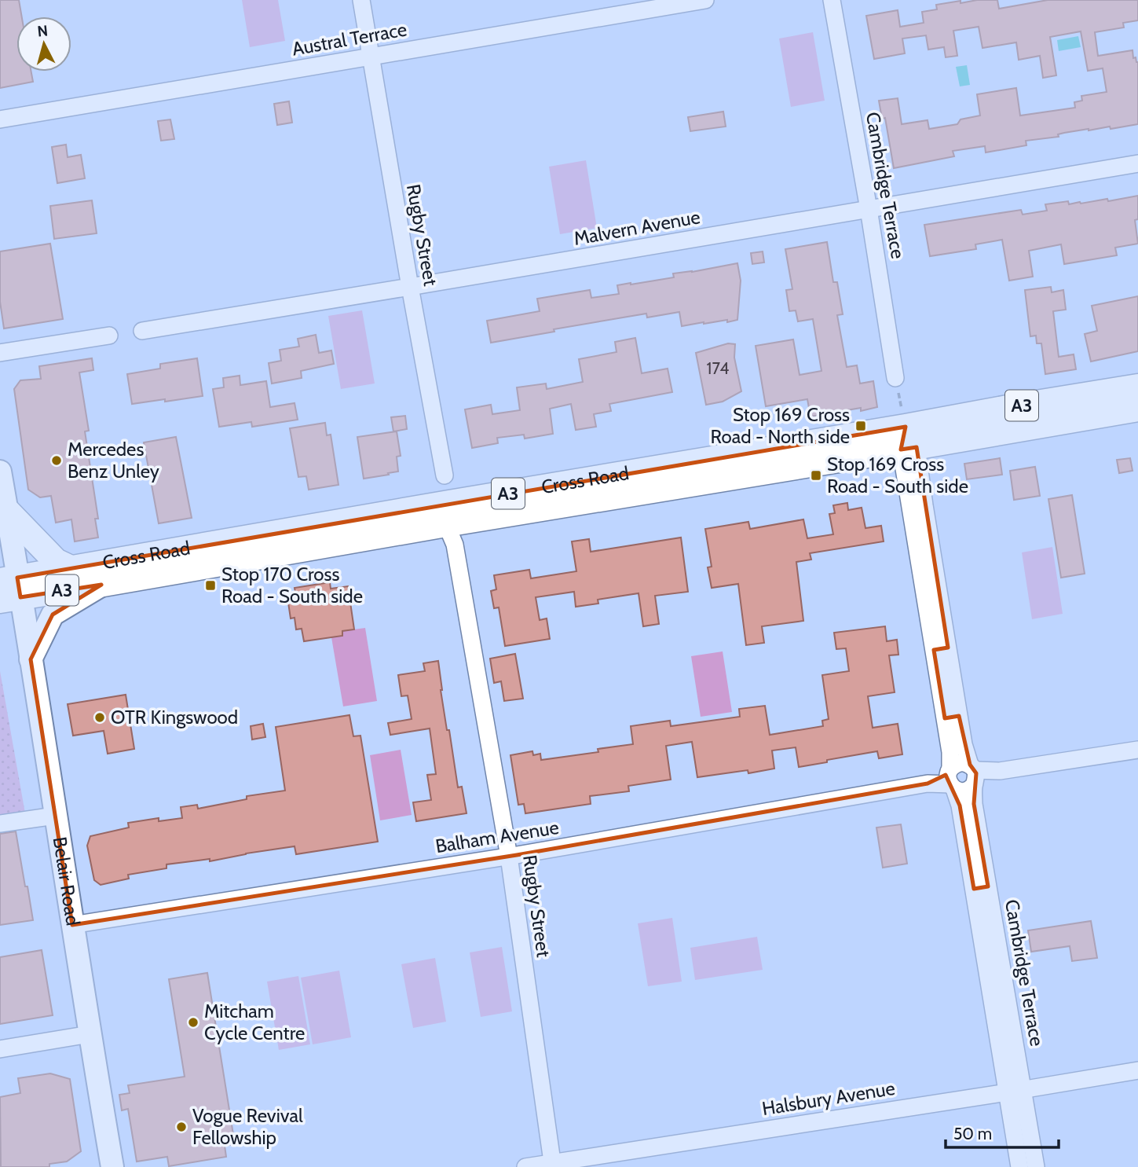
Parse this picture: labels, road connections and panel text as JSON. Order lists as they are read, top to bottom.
{
  "streets": {
    "highway": ["A3", "Cross Road"],
    "main road": ["Belair Road"],
    "street": [
      "Austral Terrace",
      "Cambridge Terrace",
      "Malvern Avenue",
      "Rugby Street",
      "Balham Avenue",
      "Halsbury Avenue"
    ]
  },
  "crossings": [
    ["Austral Terrace", "Rugby Street"],
    ["Cambridge Terrace", "Malvern Avenue"],
    ["Cambridge Terrace", "Cross Road"],
    ["Cambridge Terrace", "Balham Avenue"],
    ["Cambridge Terrace", "Halsbury Avenue"],
    ["Malvern Avenue", "Rugby Street"],
    ["Rugby Street", "Cross Road"],
    ["Rugby Street", "Balham Avenue"],
    ["Rugby Street", "Halsbury Avenue"],
    ["Cross Road", "Belair Road"],
    ["Balham Avenue", "Belair Road"]
  ],
  "places": {
    "transit": ["Stop 169 Cross Road - North side", "Stop 169 Cross Road - South side", "Stop 170 Cross Road - South side"],
    "other": [
      "Mercedes Benz Unley",
      "OTR Kingswood",
      "Mitcham Cycle Centre",
      "Vogue Revival Fellowship"
    ]
  },
  "house_numbers": ["174"],
  "scale_bar": "50 m",
  "north": "top"
}
